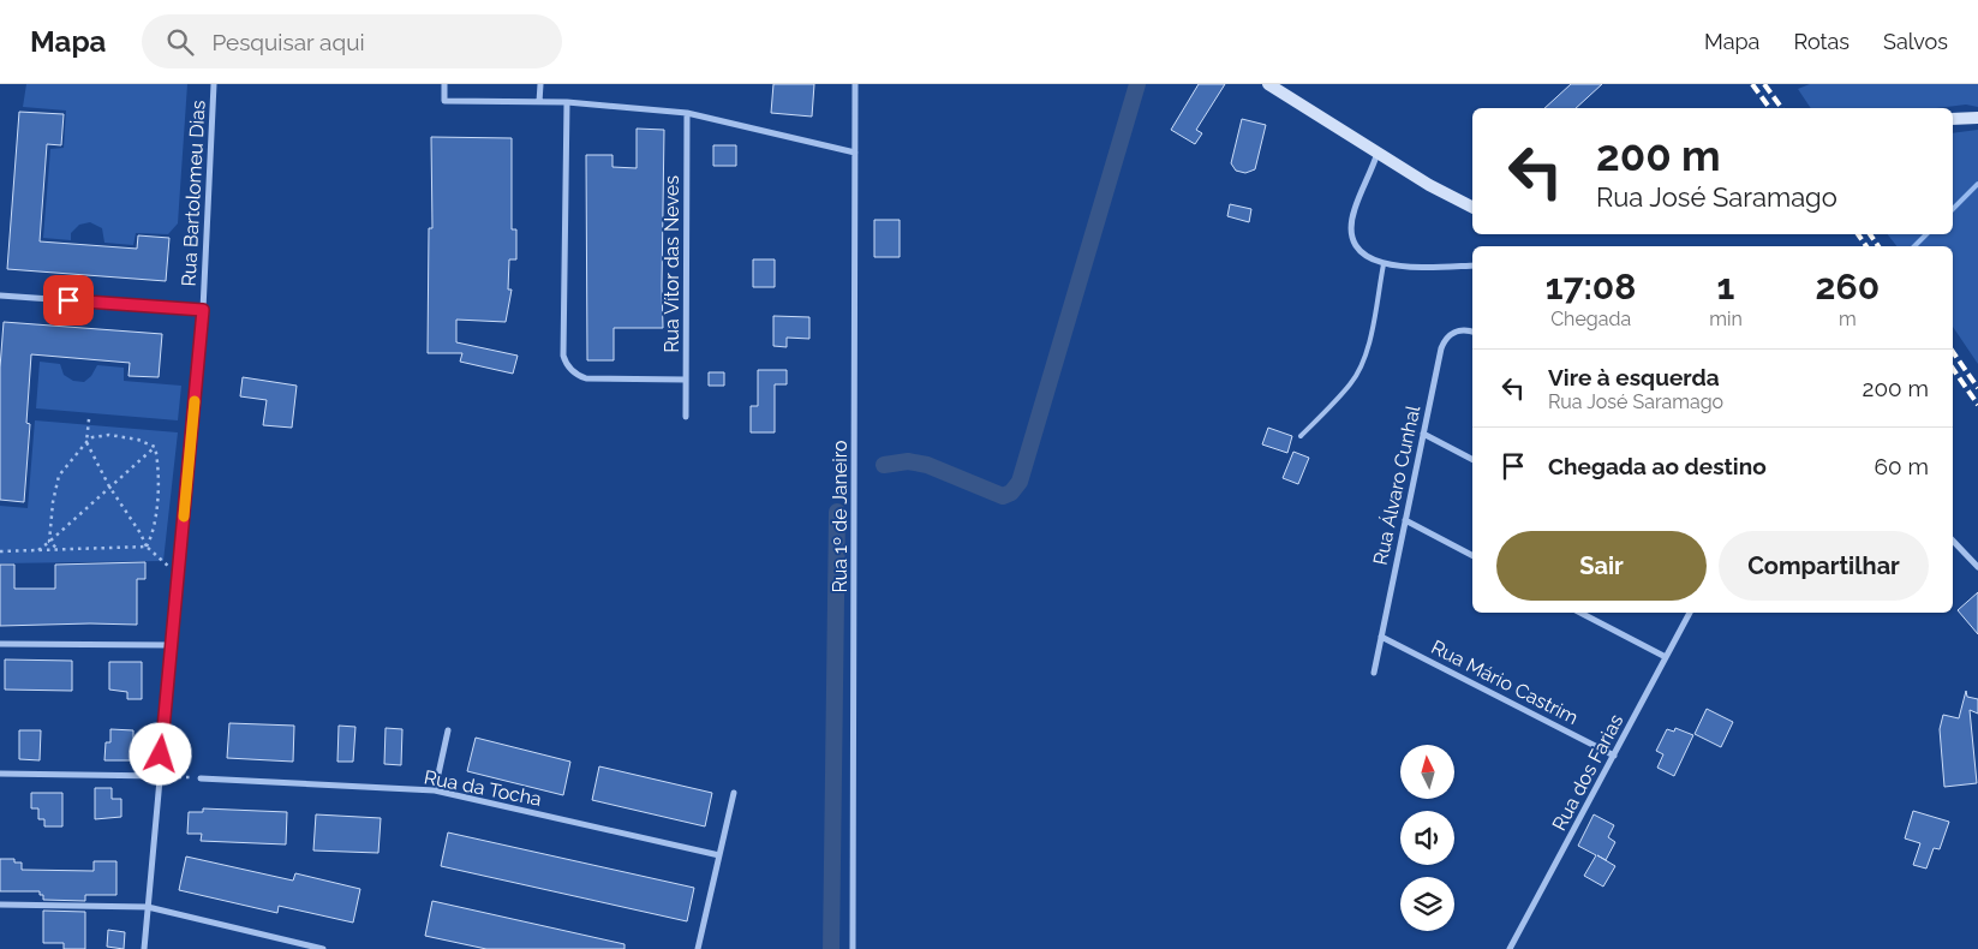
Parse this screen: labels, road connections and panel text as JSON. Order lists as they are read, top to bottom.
{
  "streets": {
    "street": [
      "Rua Bartolomeu Dias",
      "Rua Vítor das Neves",
      "Rua Álvaro Cunhal",
      "Rua 1º de Janeiro",
      "Rua Mário Castrim",
      "Rua dos Farias",
      "Rua da Tocha"
    ]
  },
  "crossings": [
    ["Rua Álvaro Cunhal", "Rua Mário Castrim"],
    ["Rua Mário Castrim", "Rua dos Farias"]
  ],
  "north": "top",
  "page": {
    "header": "Mapa",
    "search": "Pesquisar aqui",
    "nav": ["Mapa", "Rotas", "Salvos"],
    "turn": ["200 m", "Rua José Saramago"],
    "eta": [
      "17:08",
      "Chegada",
      "1",
      "min",
      "260",
      "m"
    ],
    "list": [
      {
        "name": "Vire à esquerda",
        "note": "Rua José Saramago",
        "value": "200 m"
      },
      {
        "name": "Chegada ao destino",
        "value": "60 m"
      }
    ],
    "buttons": ["Sair", "Compartilhar"]
  }
}
